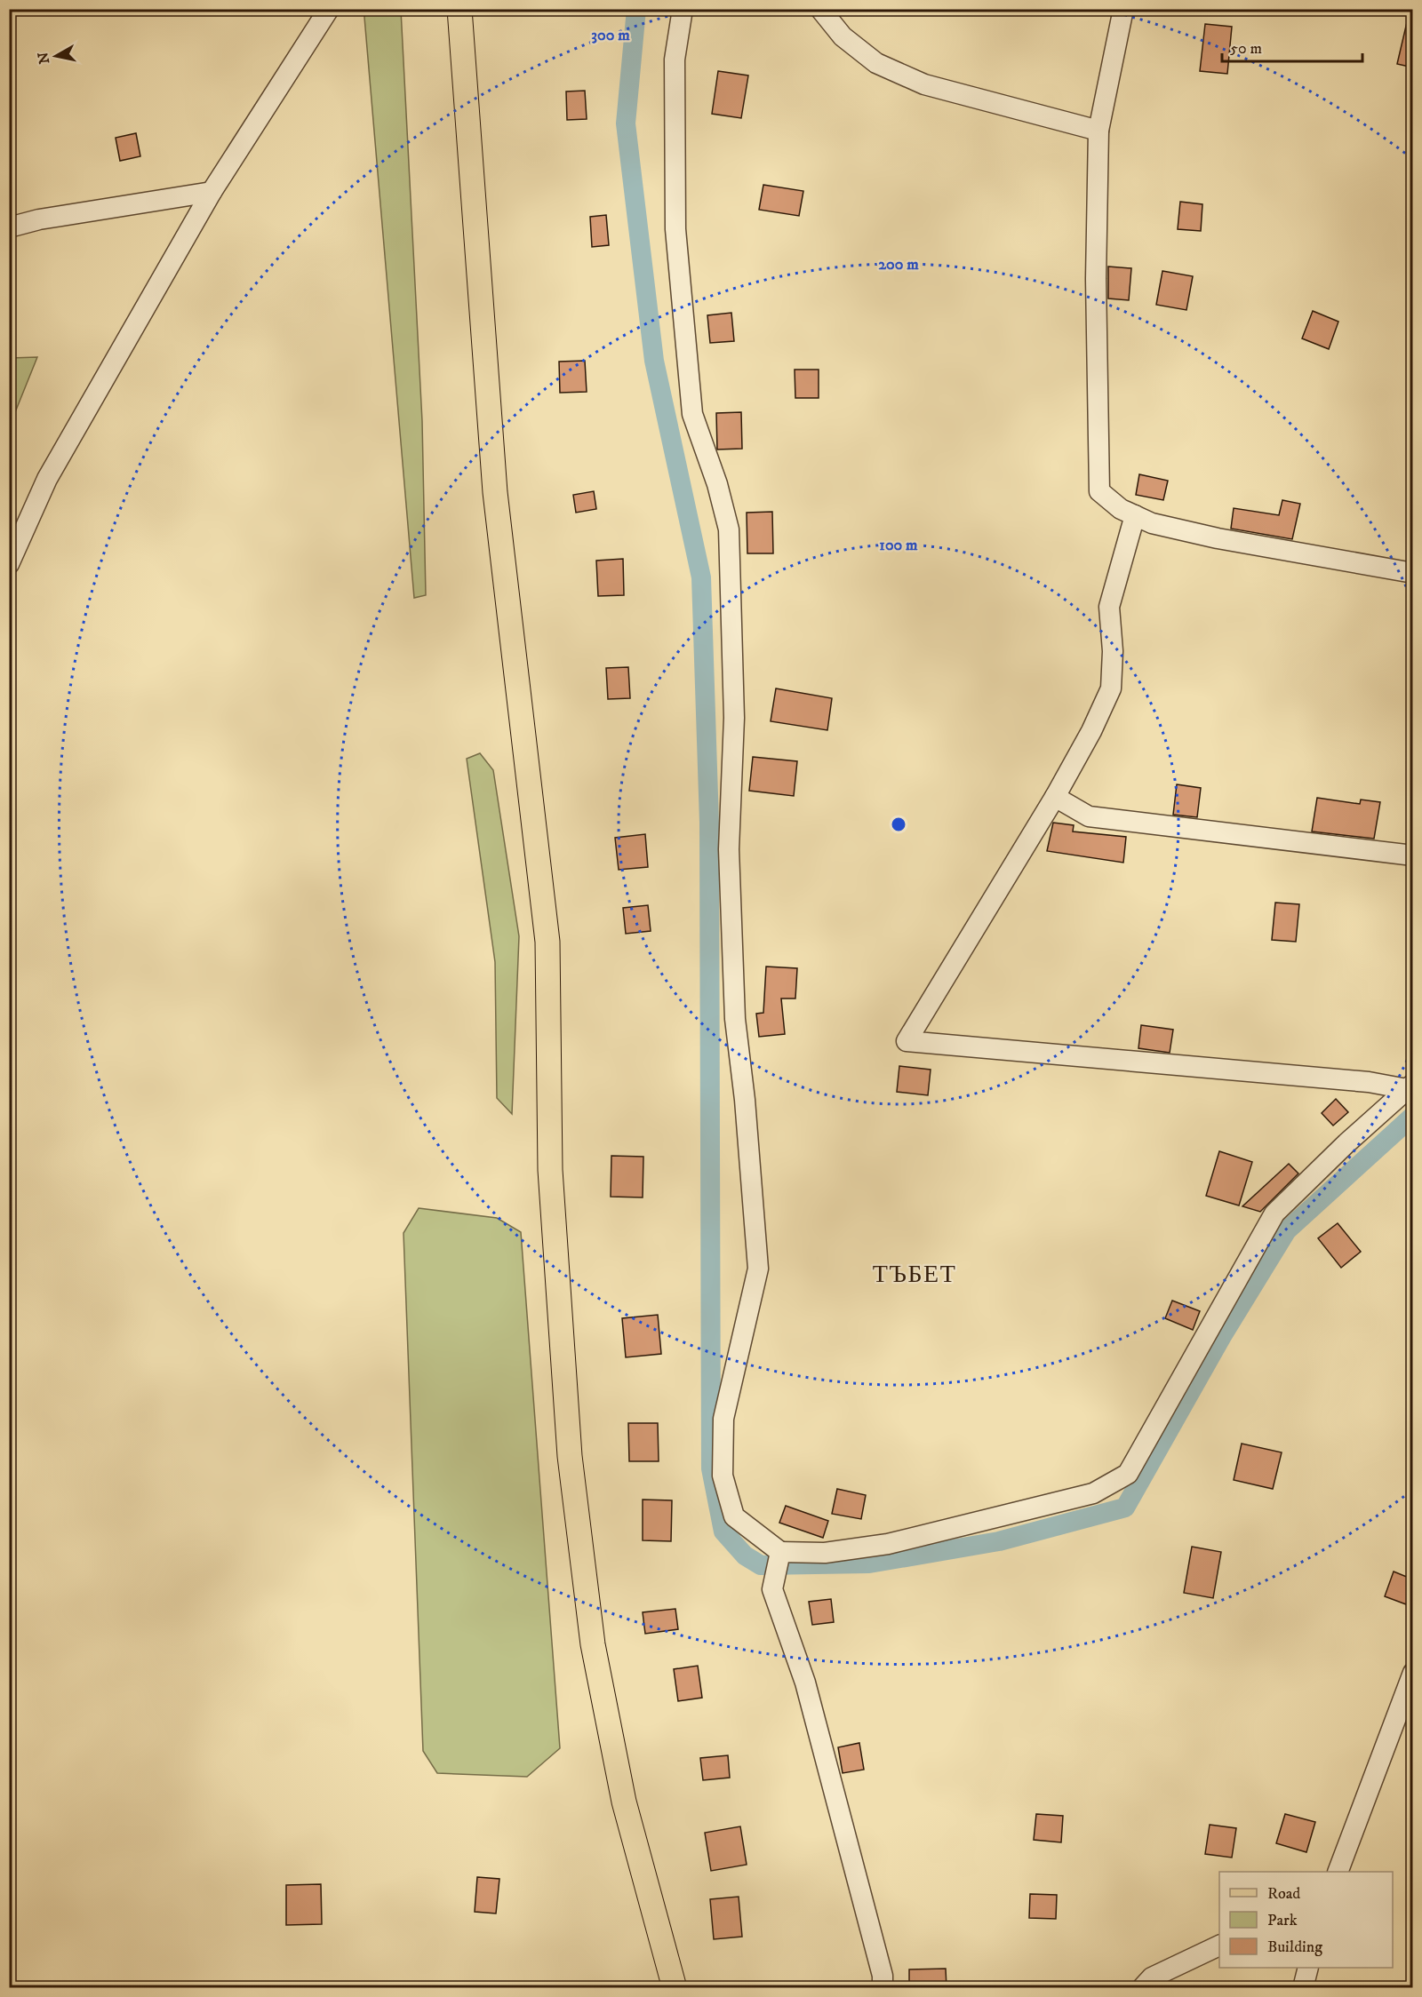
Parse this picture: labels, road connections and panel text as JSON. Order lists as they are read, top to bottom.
{
  "districts": ["ТЪБЕТ"],
  "legend": ["Road", "Park", "Building"],
  "scale_bar": "50 m",
  "north": "left",
  "rings": ["300 m", "200 m", "100 m"]
}
